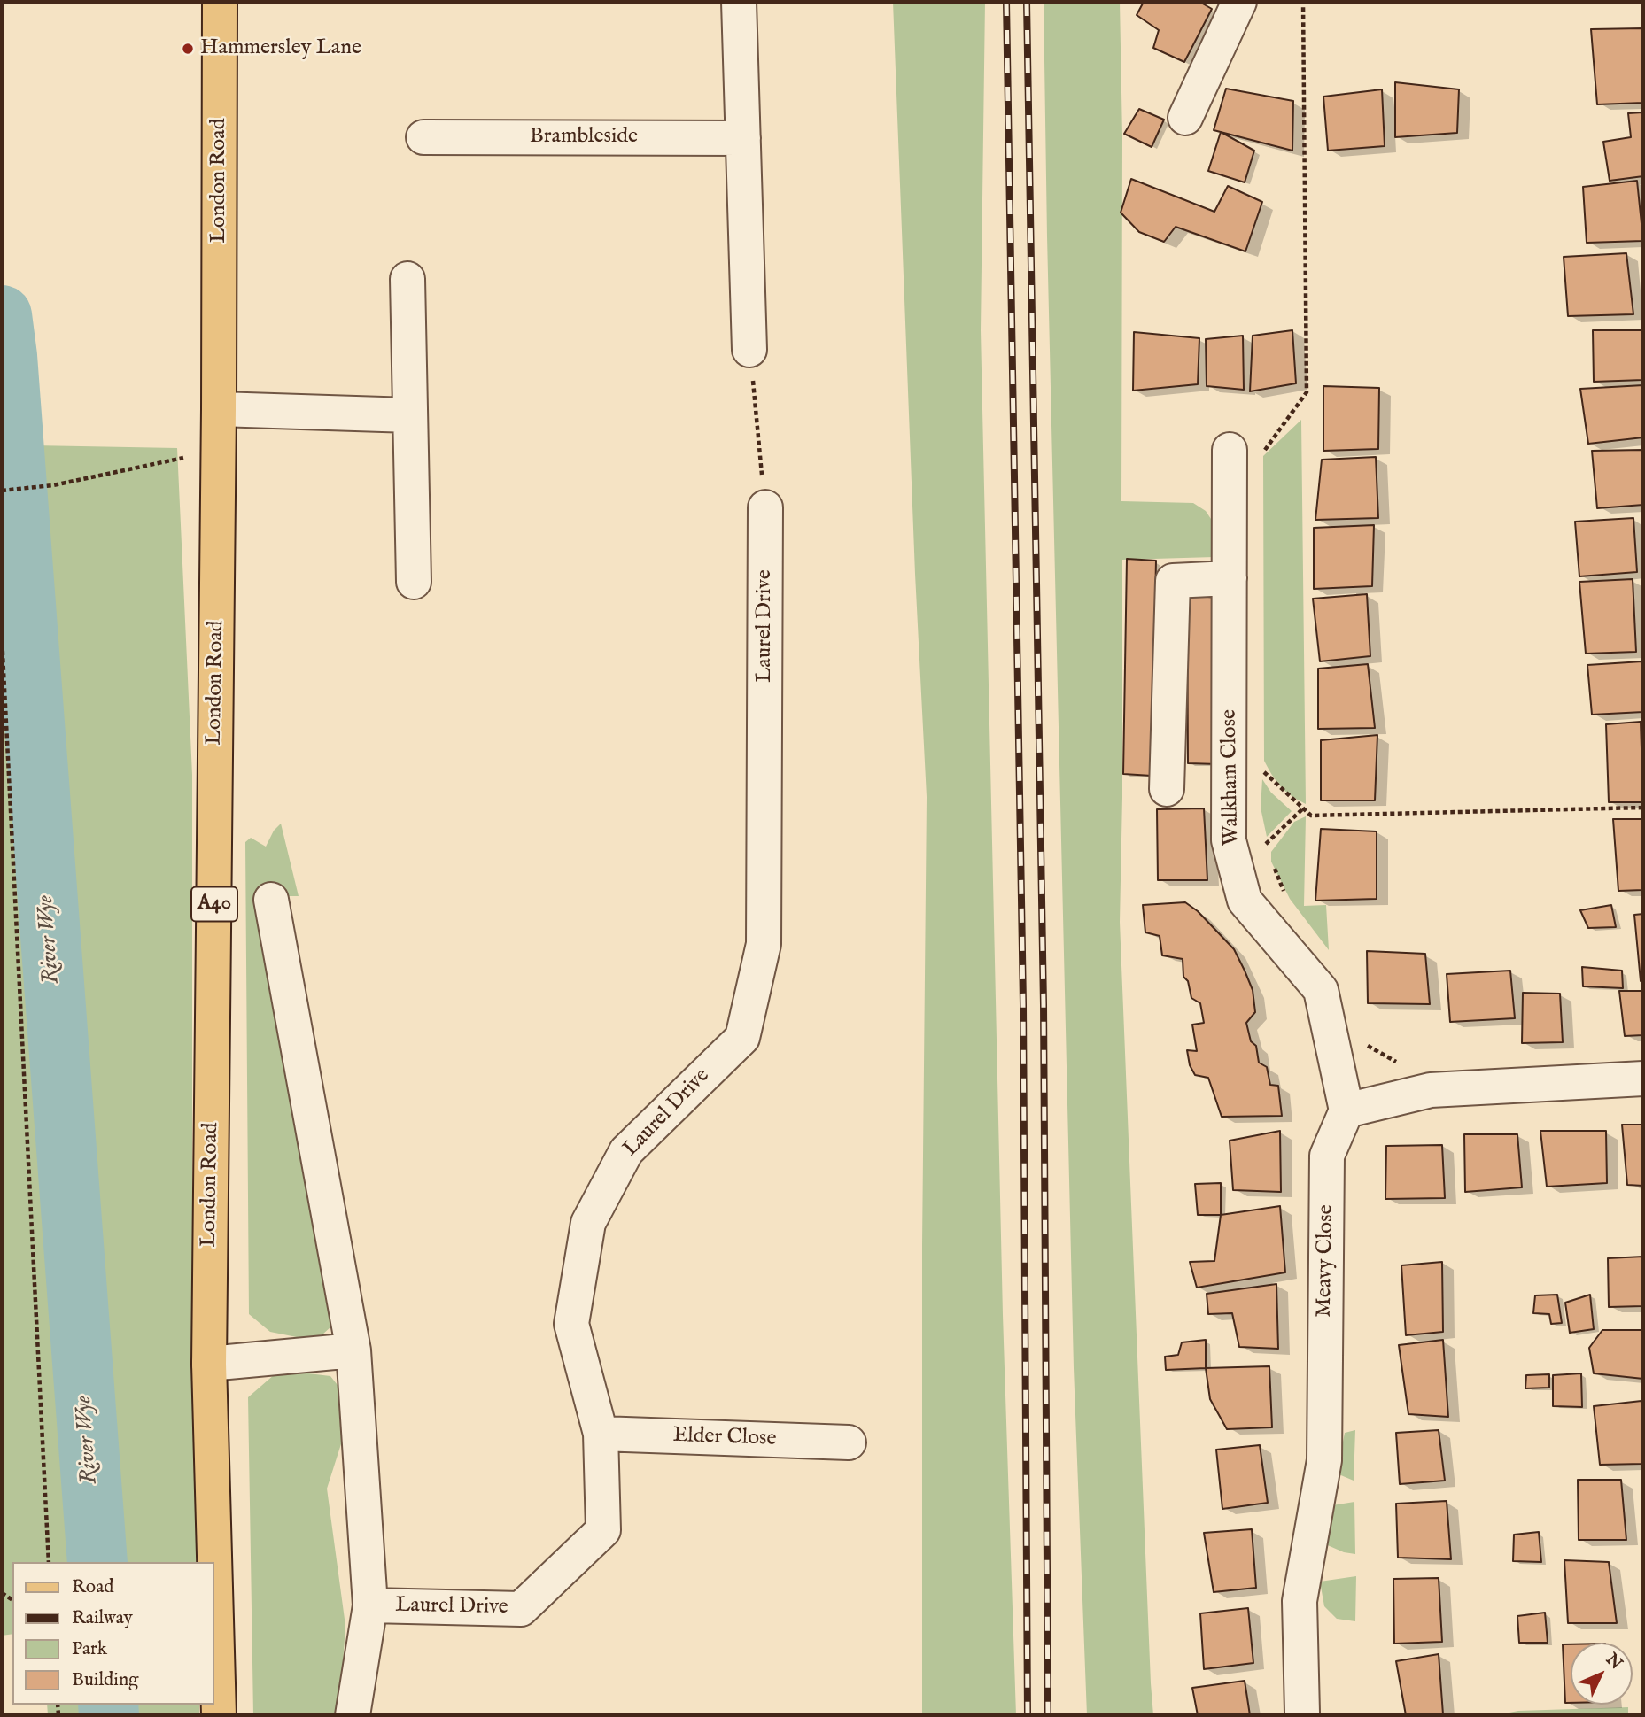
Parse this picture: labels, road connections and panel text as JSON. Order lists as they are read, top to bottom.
{
  "streets": {
    "main road": ["London Road", "A40"],
    "street": [
      "Brambleside",
      "Laurel Drive",
      "Walkham Close",
      "Meavy Close",
      "Elder Close"
    ]
  },
  "crossings": [
    ["Laurel Drive", "Elder Close"],
    ["Walkham Close", "Meavy Close"]
  ],
  "water": ["River Wye"],
  "places": ["Hammersley Lane"],
  "legend": [
    "Road",
    "Railway",
    "Park",
    "Building"
  ],
  "north": "top right"
}
